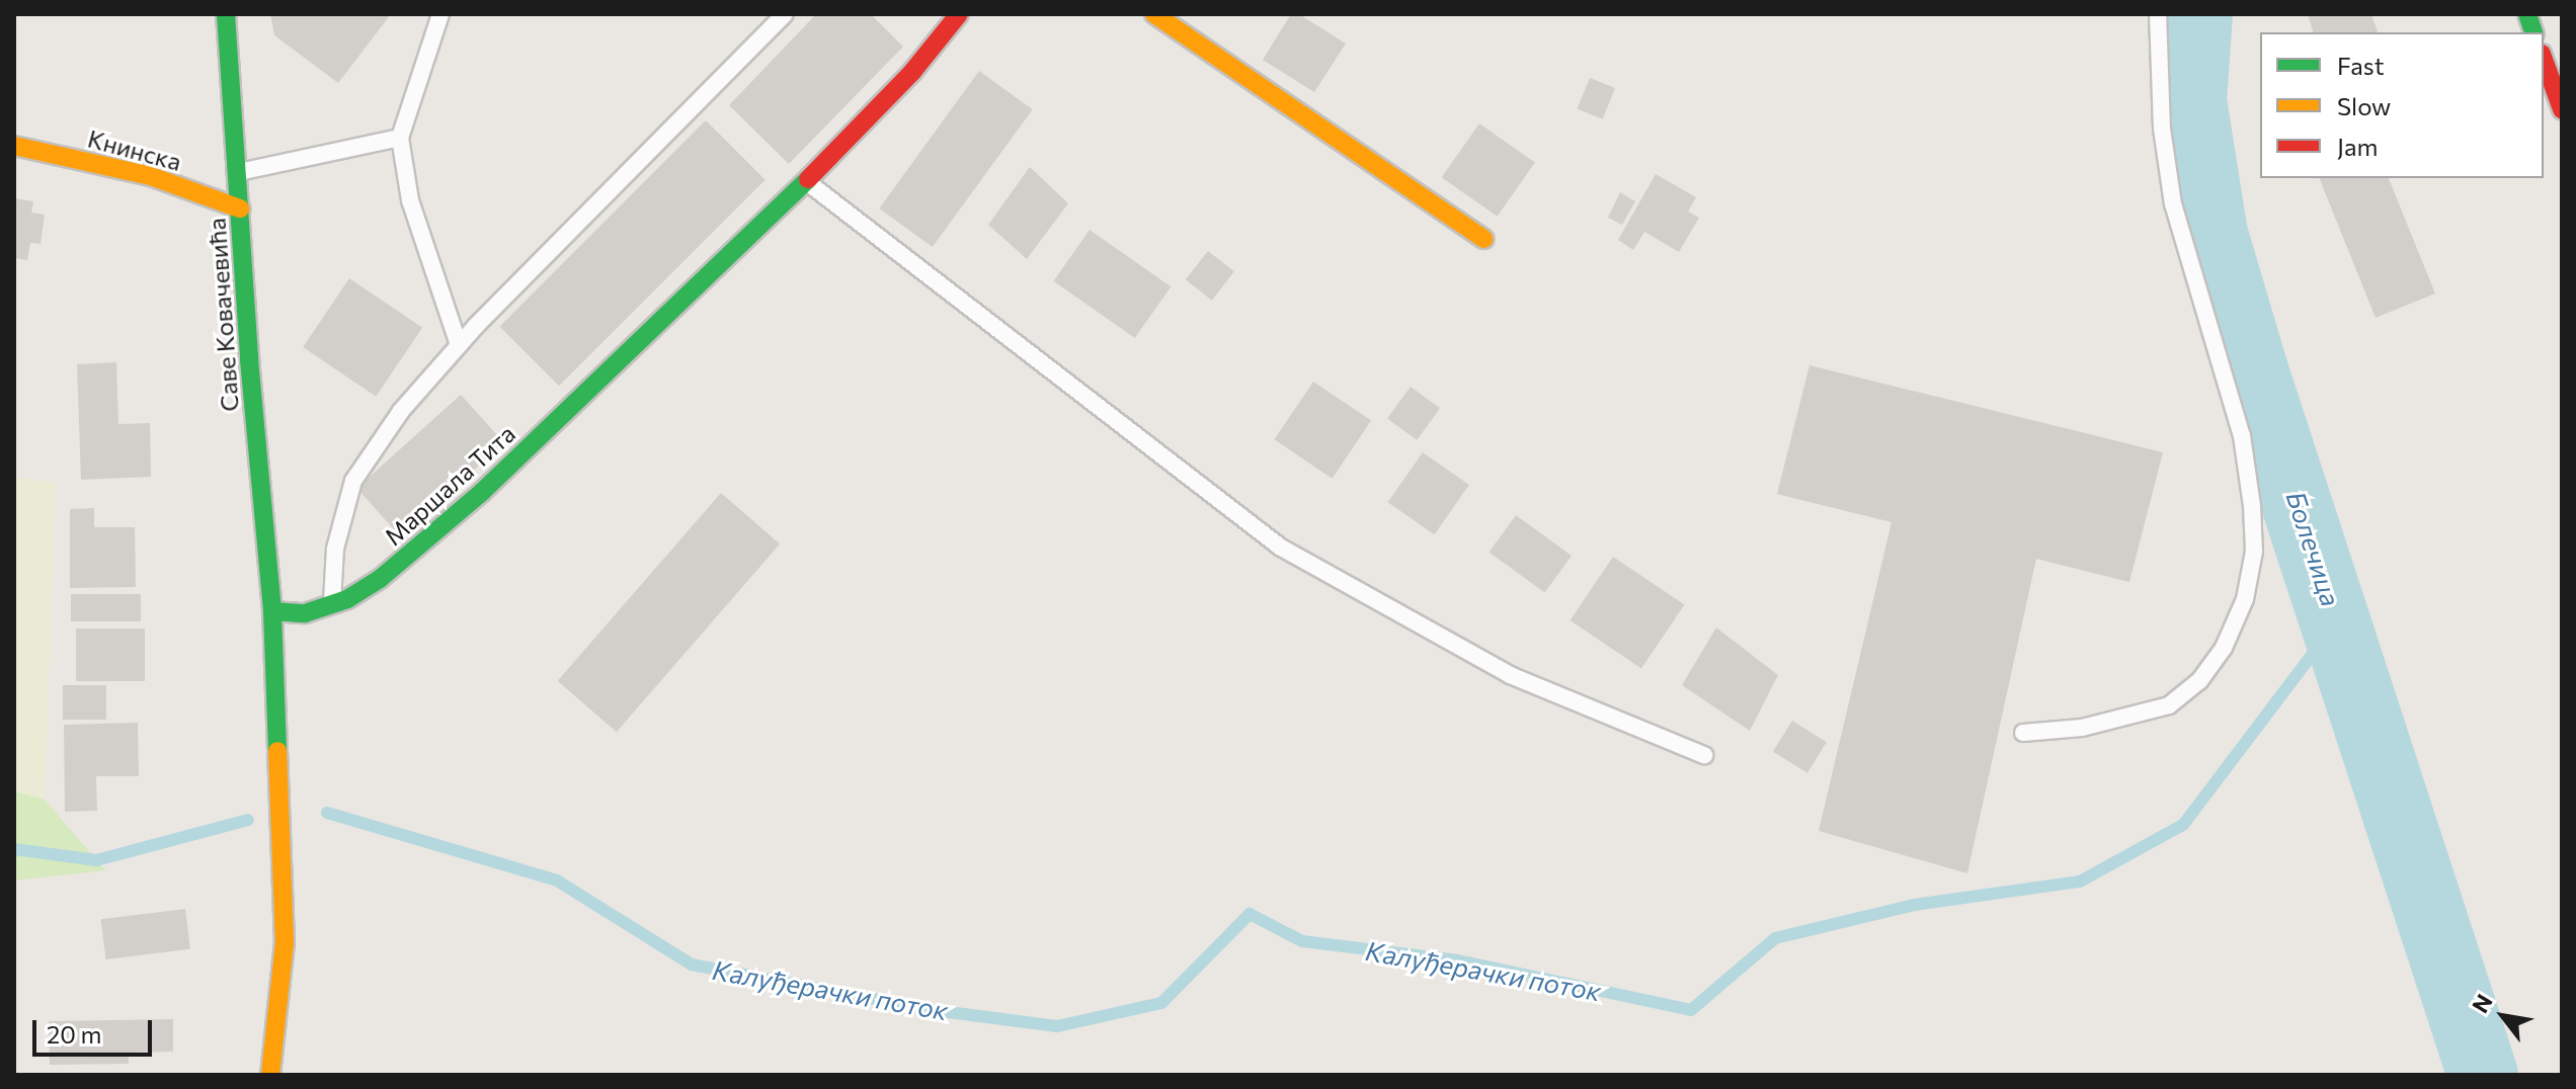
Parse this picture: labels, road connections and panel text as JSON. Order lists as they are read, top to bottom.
{
  "streets": {
    "street": ["Книнска", "Саве Ковачевића", "Маршала Тита"]
  },
  "crossings": [
    ["Книнска", "Саве Ковачевића"],
    ["Саве Ковачевића", "Маршала Тита"]
  ],
  "water": ["Болечица", "Калуђерачки поток"],
  "legend": ["Fast", "Slow", "Jam"],
  "scale_bar": "20 m",
  "north": "top left"
}
